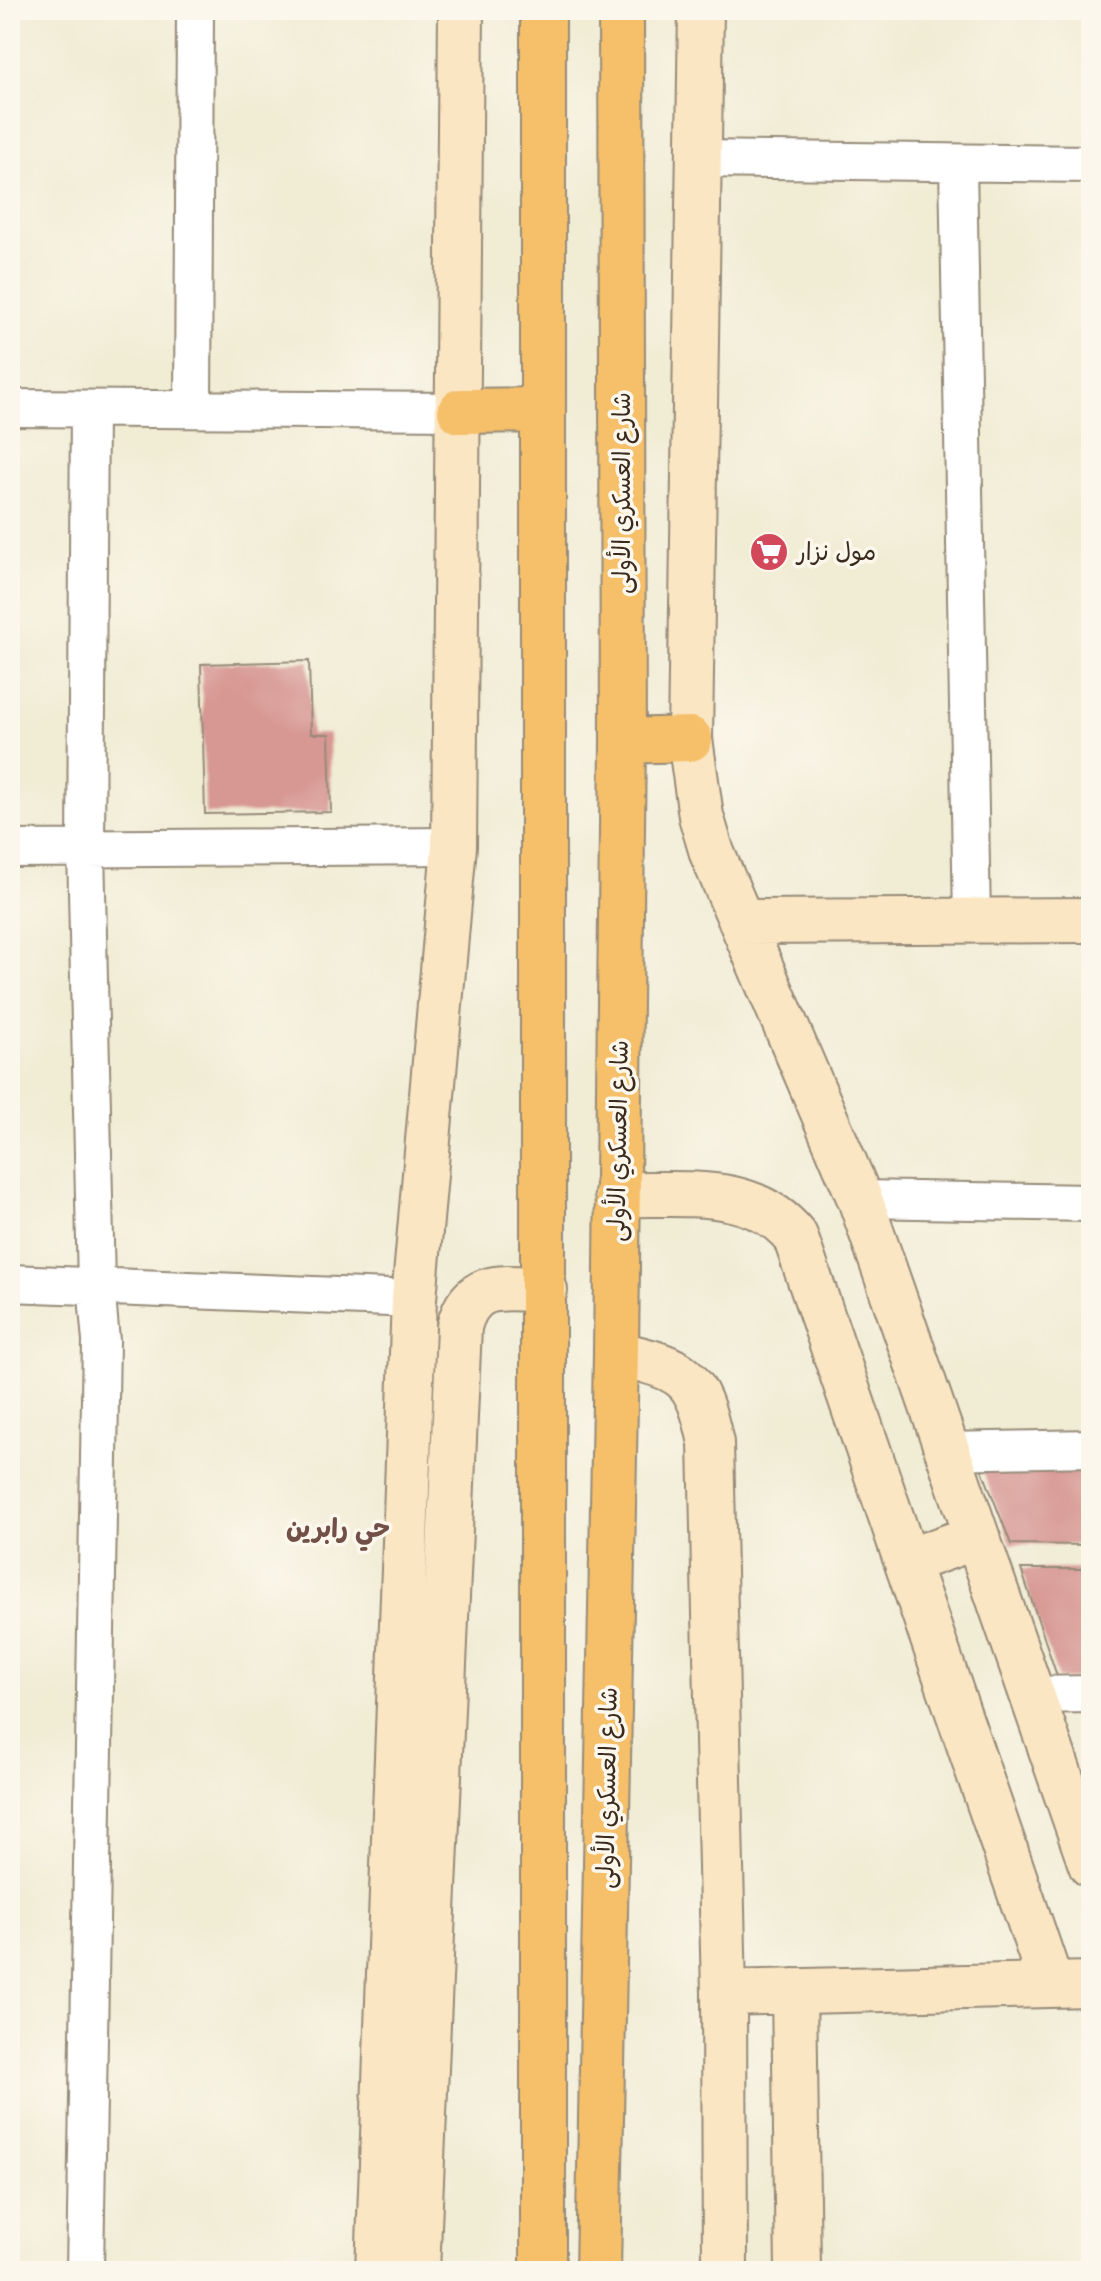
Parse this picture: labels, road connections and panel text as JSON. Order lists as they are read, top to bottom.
{
  "streets": {
    "main road": ["شارع العسكري الأولى"]
  },
  "districts": ["حي رابرين"],
  "places": {
    "supermarket": ["مول نزار"]
  }
}
